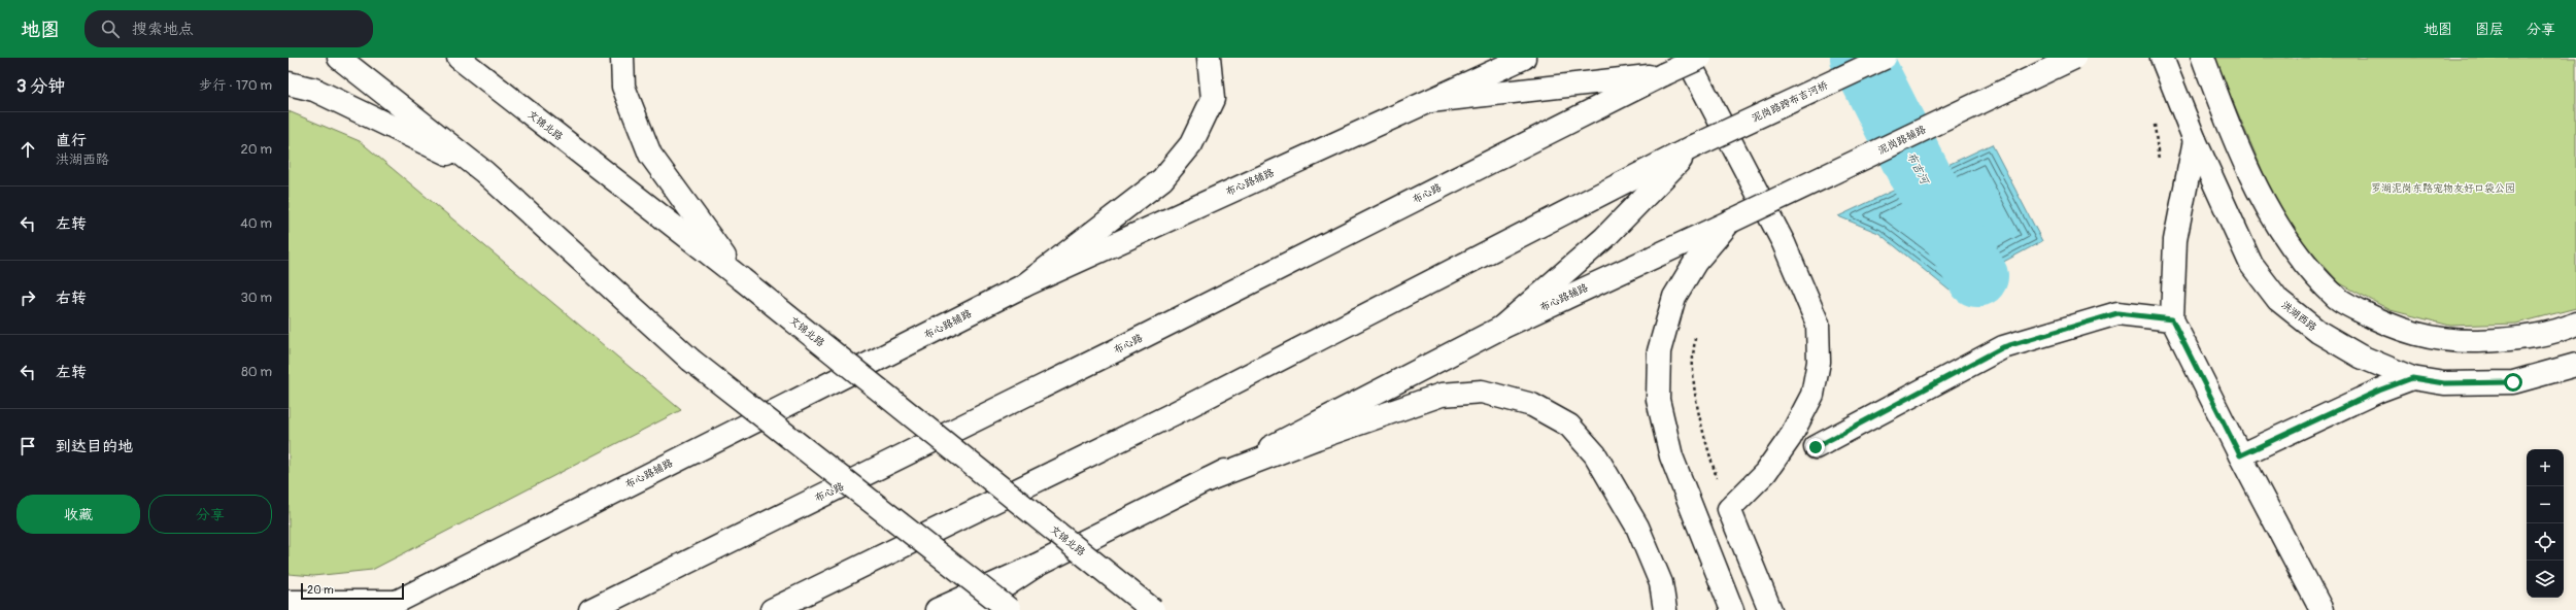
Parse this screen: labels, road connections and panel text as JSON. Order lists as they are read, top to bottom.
{
  "streets": {
    "main road": [
      "泥岗路跨布吉河桥",
      "文锦北路",
      "泥岗路辅路",
      "布心路辅路",
      "布心路",
      "洪湖西路"
    ]
  },
  "crossings": [
    ["泥岗路辅路", "布心路辅路"]
  ],
  "water": ["布吉河"],
  "parks": ["罗湖泥岗东路宠物友好口袋公园"],
  "scale_bar": "20 m",
  "page": {
    "header": "地图",
    "search": "搜索地点",
    "nav": ["地图", "图层", "分享"],
    "heading": ["3 分钟", "步行 · 170 m"],
    "list": [
      ["直行", "洪湖西路", "20 m"],
      ["左转", "40 m"],
      ["右转", "30 m"],
      ["左转", "80 m"],
      "到达目的地"
    ],
    "map_buttons": ["+", "−"],
    "buttons": ["收藏", "分享"],
    "scale": "20 m"
  }
}
